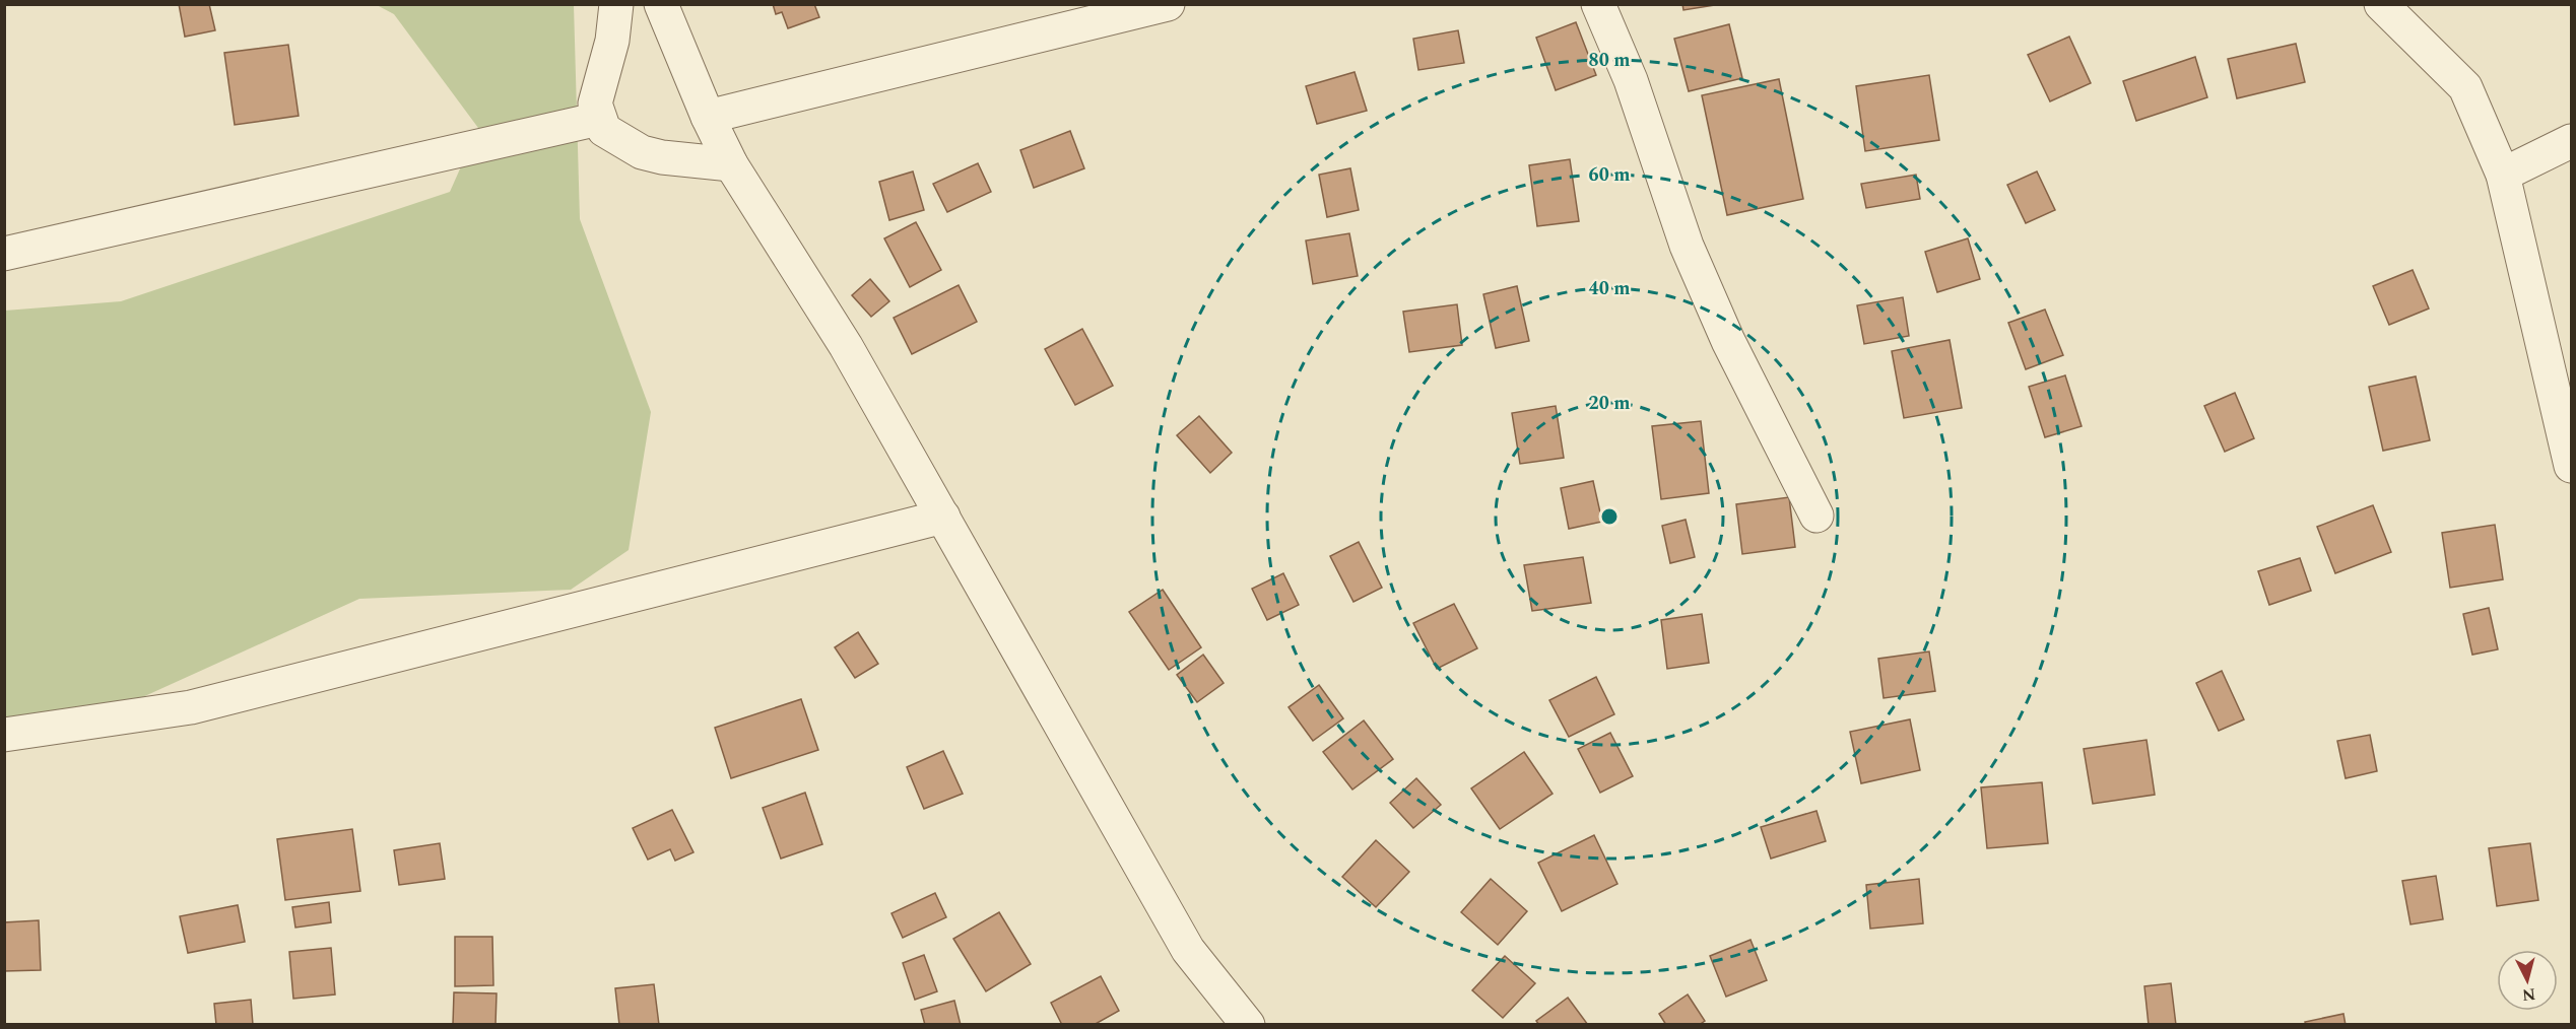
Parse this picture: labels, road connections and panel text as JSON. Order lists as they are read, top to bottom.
{
  "north": "bottom",
  "rings": [
    "80 m",
    "60 m",
    "40 m",
    "20 m"
  ]
}
